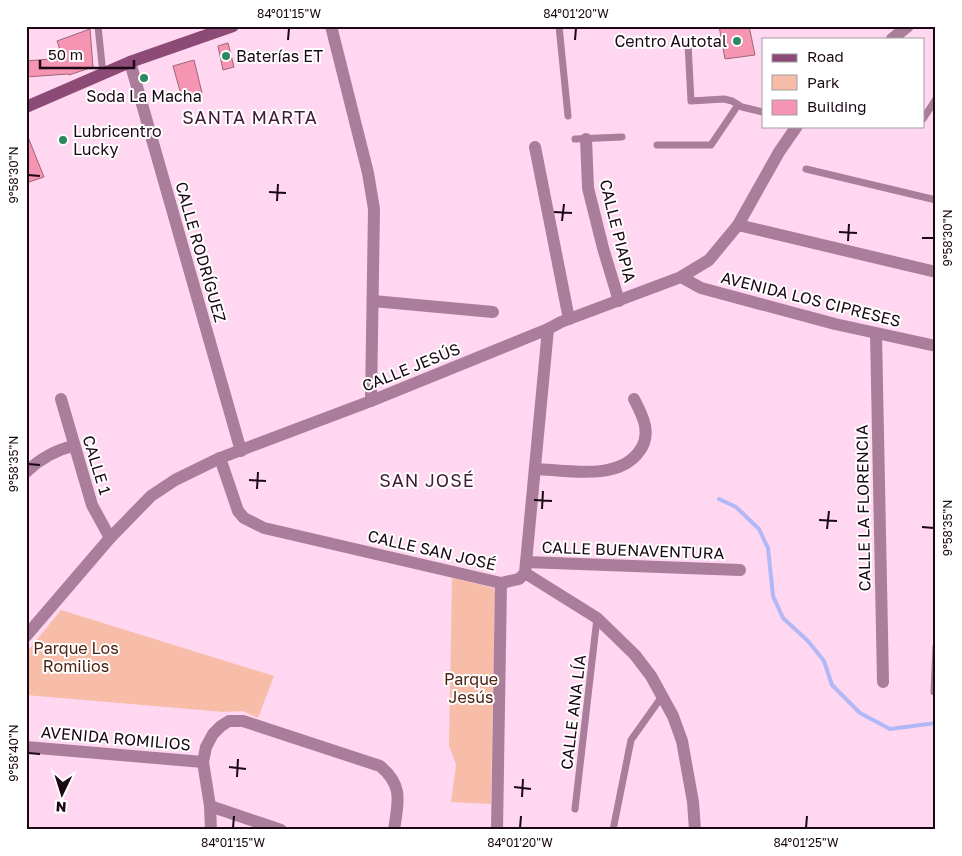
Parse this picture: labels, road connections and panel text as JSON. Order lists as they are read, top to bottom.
{
  "streets": {
    "street": [
      "CALLE PIAPIA",
      "CALLE RODRÍGUEZ",
      "AVENIDA LOS CIPRESES",
      "CALLE JESÚS",
      "CALLE 1",
      "CALLE LA FLORENCIA",
      "CALLE SAN JOSÉ",
      "CALLE BUENAVENTURA",
      "AVENIDA ROMILIOS"
    ],
    "lane": ["CALLE ANA LÍA"]
  },
  "crossings": [
    ["CALLE PIAPIA", "CALLE JESÚS"],
    ["CALLE RODRÍGUEZ", "CALLE JESÚS"],
    ["AVENIDA LOS CIPRESES", "CALLE JESÚS"],
    ["AVENIDA LOS CIPRESES", "CALLE LA FLORENCIA"],
    ["CALLE JESÚS", "CALLE 1"],
    ["CALLE JESÚS", "CALLE SAN JOSÉ"],
    ["CALLE SAN JOSÉ", "CALLE BUENAVENTURA"]
  ],
  "districts": ["SANTA MARTA", "SAN JOSÉ"],
  "parks": ["Parque Los Romilios", "Parque Jesús"],
  "places": [
    "Centro Autotal",
    "Baterías ET",
    "Soda La Macha",
    "Lubricentro Lucky"
  ],
  "legend": ["Road", "Park", "Building"],
  "scale_bar": "50 m",
  "north": "bottom",
  "coordinates": [
    "84°01'15\"W",
    "84°01'20\"W",
    "9°58'30\"N",
    "9°58'35\"N",
    "9°58'40\"N",
    "84°01'25\"W"
  ]
}
